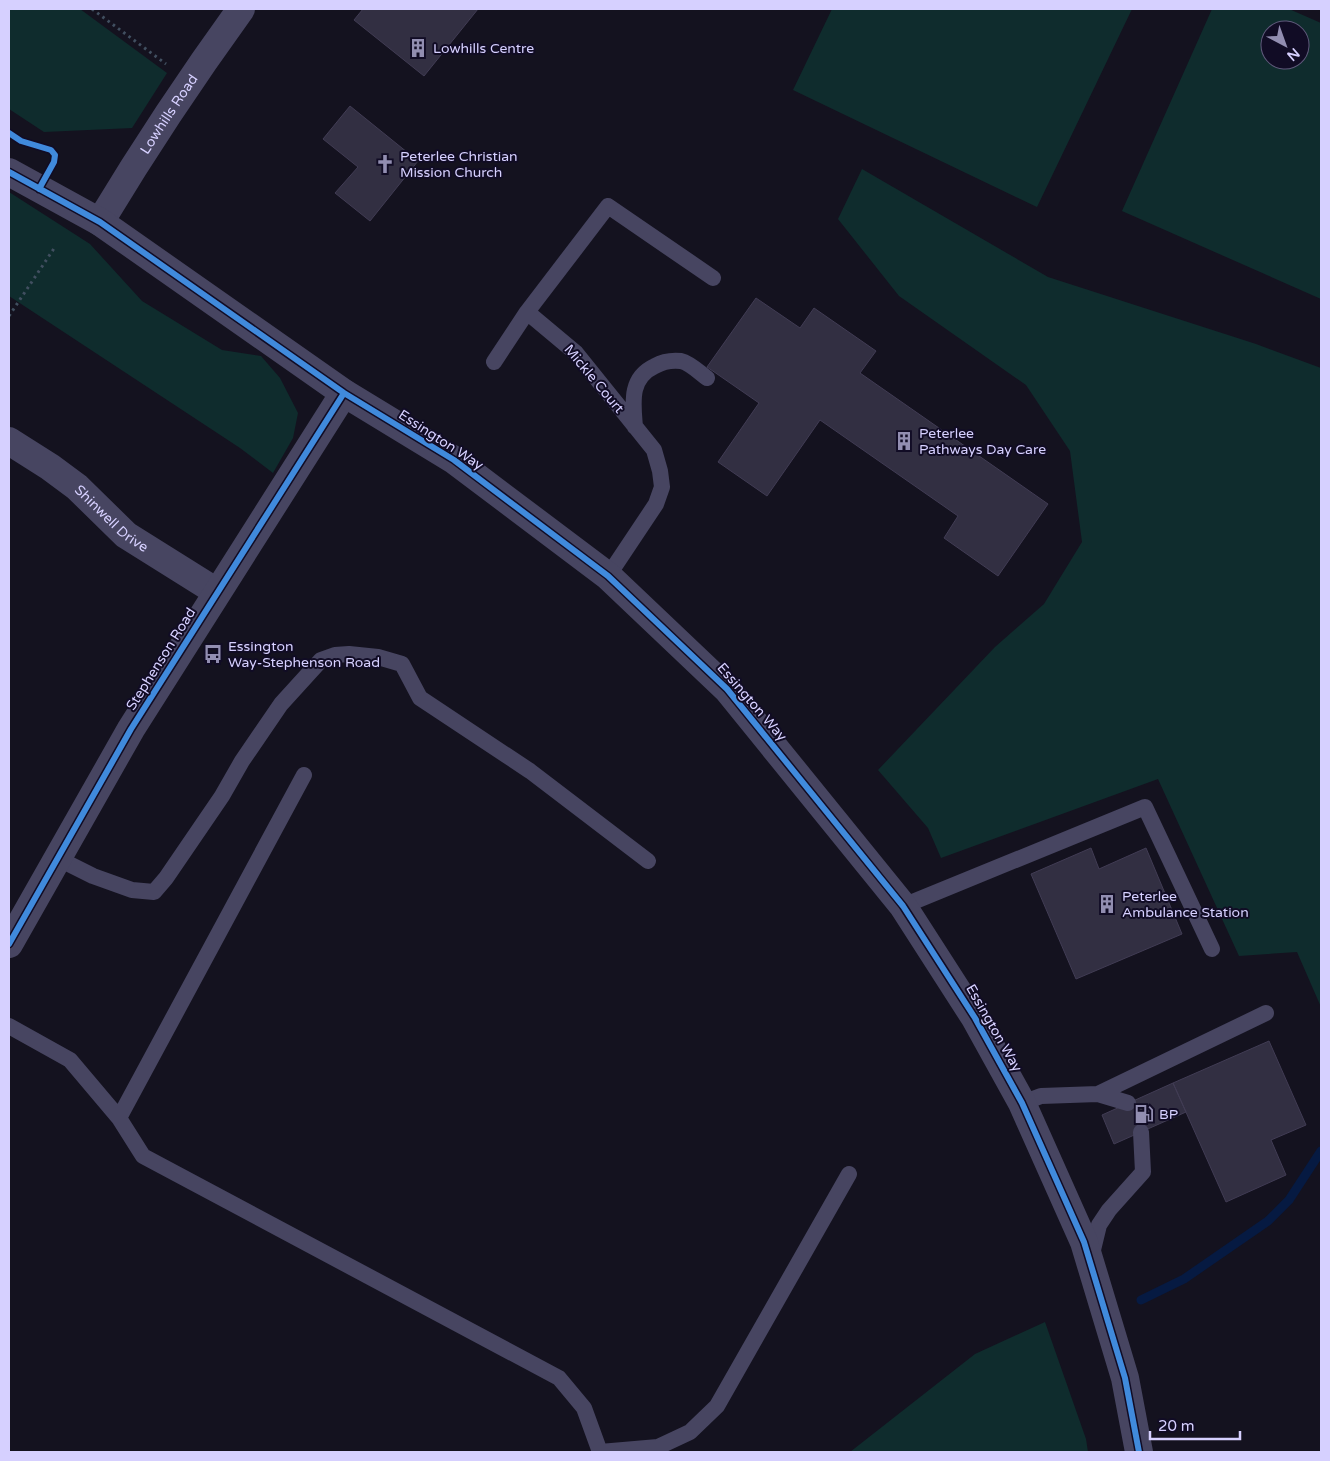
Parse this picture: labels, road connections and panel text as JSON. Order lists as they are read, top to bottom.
{
  "streets": {
    "street": [
      "Lowhills Road",
      "Essington Way",
      "Shinwell Drive",
      "Stephenson Road"
    ],
    "lane": ["Mickle Court"]
  },
  "crossings": [
    ["Lowhills Road", "Essington Way"],
    ["Mickle Court", "Essington Way"],
    ["Essington Way", "Stephenson Road"],
    ["Shinwell Drive", "Stephenson Road"]
  ],
  "places": {
    "building": ["Lowhills Centre", "Peterlee Pathways Day Care", "Peterlee Ambulance Station"],
    "church": ["Peterlee Christian Mission Church"],
    "bus stop": ["Essington Way-Stephenson Road"],
    "fuel station": ["BP"]
  },
  "scale_bar": "20 m",
  "north": "bottom right"
}
